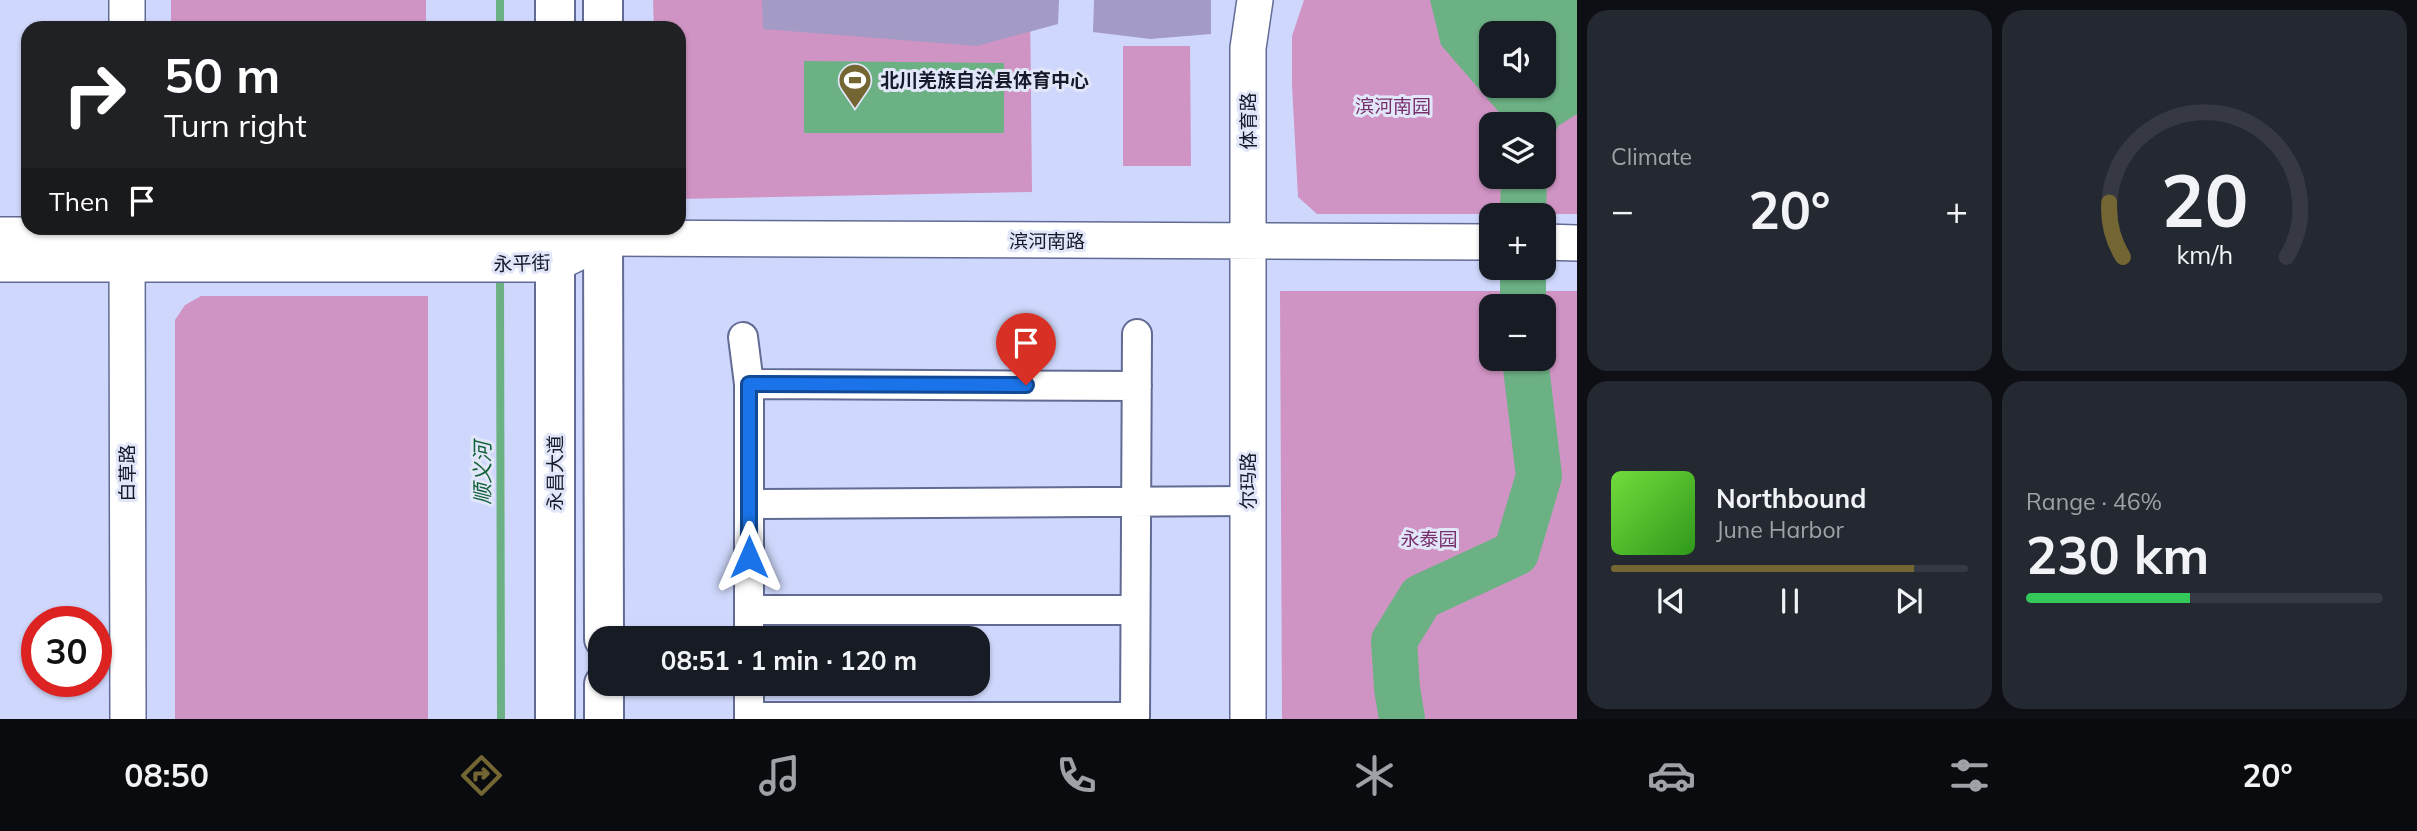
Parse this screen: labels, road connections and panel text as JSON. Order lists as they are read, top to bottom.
{
  "streets": {
    "main road": ["永昌大道"],
    "street": [
      "体育路",
      "滨河南路",
      "永平街",
      "白草路",
      "尔玛路"
    ]
  },
  "crossings": [
    ["体育路", "滨河南路"],
    ["体育路", "尔玛路"],
    ["滨河南路", "尔玛路"],
    ["永平街", "白草路"],
    ["永平街", "永昌大道"]
  ],
  "water": ["顺义河"],
  "parks": ["滨河南园", "永泰园"],
  "places": {
    "sports": ["北川羌族自治县体育中心"]
  },
  "page": {
    "tile": [
      "Climate",
      ["Range · 46%", "230 km"]
    ],
    "map_buttons": ["+", "−"],
    "turn": ["50 m", "Turn right"],
    "then": "Then",
    "heat": ["−", "20°", "+"],
    "song": ["Northbound", "June Harbor"],
    "limit": "30",
    "trip": "08:51 · 1 min · 120 m",
    "tabs": ["08:50", "20°"],
    "gauge": ["20", "km/h"]
  }
}
